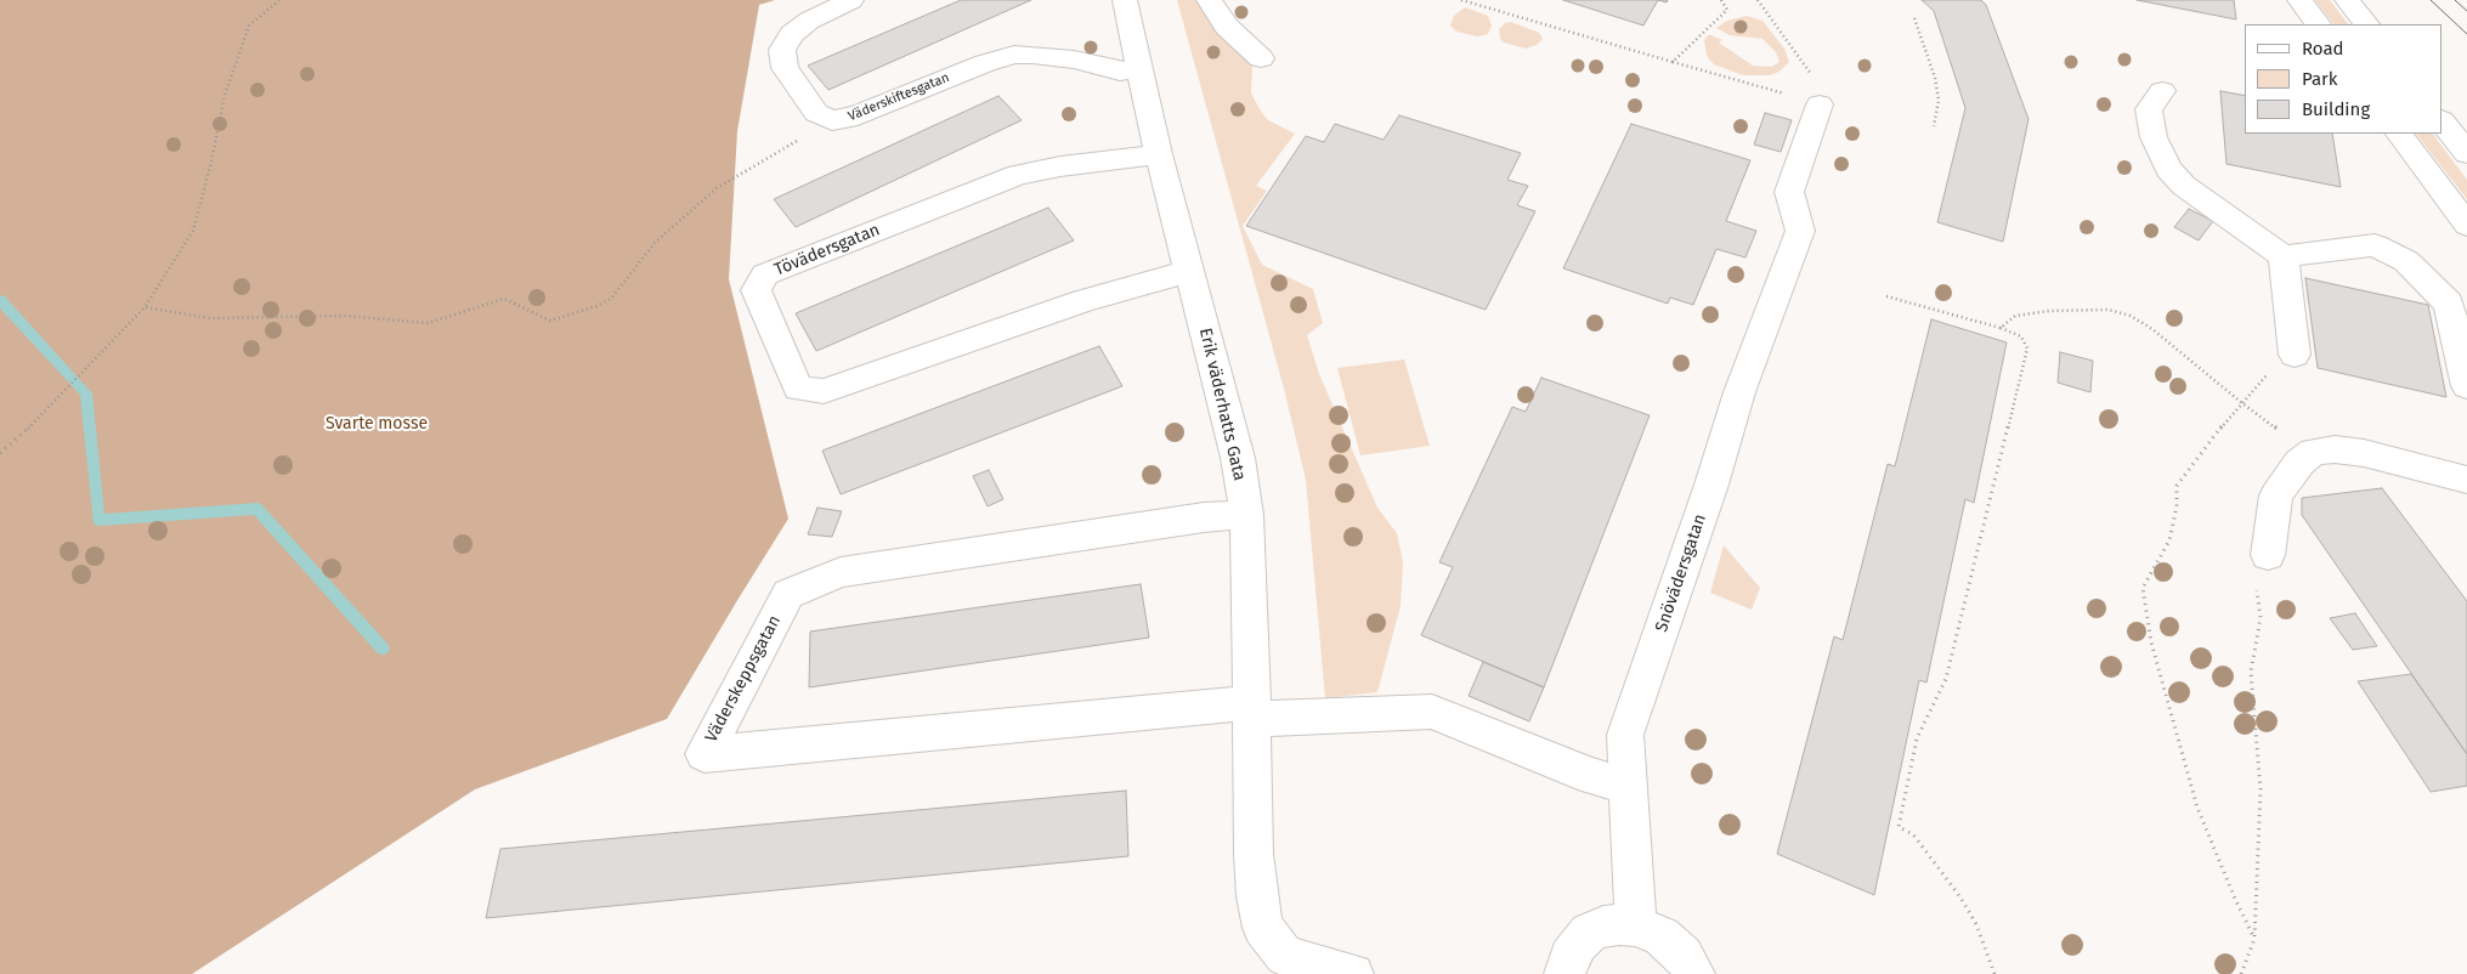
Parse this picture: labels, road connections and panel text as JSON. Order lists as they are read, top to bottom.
{
  "streets": {
    "street": [
      "Väderskiftesgatan",
      "Tövädersgatan",
      "Erik väderhatts Gata",
      "Snövädersgatan",
      "Väderskeppsgatan"
    ]
  },
  "crossings": [
    ["Väderskiftesgatan", "Erik väderhatts Gata"],
    ["Tövädersgatan", "Erik väderhatts Gata"],
    ["Erik väderhatts Gata", "Väderskeppsgatan"]
  ],
  "parks": ["Svarte mosse"],
  "legend": ["Road", "Park", "Building"]
}
